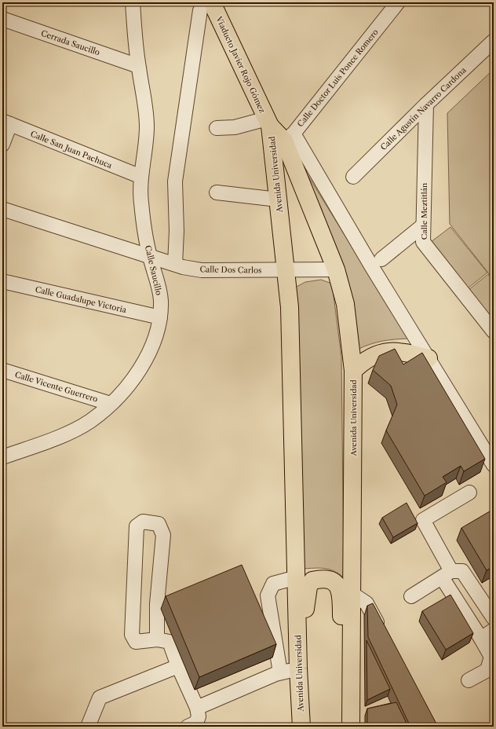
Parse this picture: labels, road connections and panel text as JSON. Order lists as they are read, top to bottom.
{
  "streets": {
    "main road": ["Viaducto Javier Rojo Gómez", "Avenida Universidad"],
    "street": [
      "Cerrada Saucillo",
      "Calle Doctor Luis Ponce Romero",
      "Calle Agustín Navarro Cardona",
      "Calle San Juan Pachuca",
      "Calle Meztitlán",
      "Calle Dos Carlos",
      "Calle Saucillo",
      "Calle Guadalupe Victoria",
      "Calle Vicente Guerrero"
    ]
  },
  "crossings": [
    ["Cerrada Saucillo", "Calle Saucillo"],
    ["Viaducto Javier Rojo Gómez", "Avenida Universidad"],
    ["Calle Doctor Luis Ponce Romero", "Avenida Universidad"],
    ["Calle Agustín Navarro Cardona", "Calle Meztitlán"],
    ["Calle San Juan Pachuca", "Calle Saucillo"],
    ["Avenida Universidad", "Calle Dos Carlos"],
    ["Calle Dos Carlos", "Calle Saucillo"],
    ["Calle Saucillo", "Calle Guadalupe Victoria"],
    ["Calle Saucillo", "Calle Vicente Guerrero"]
  ]
}
